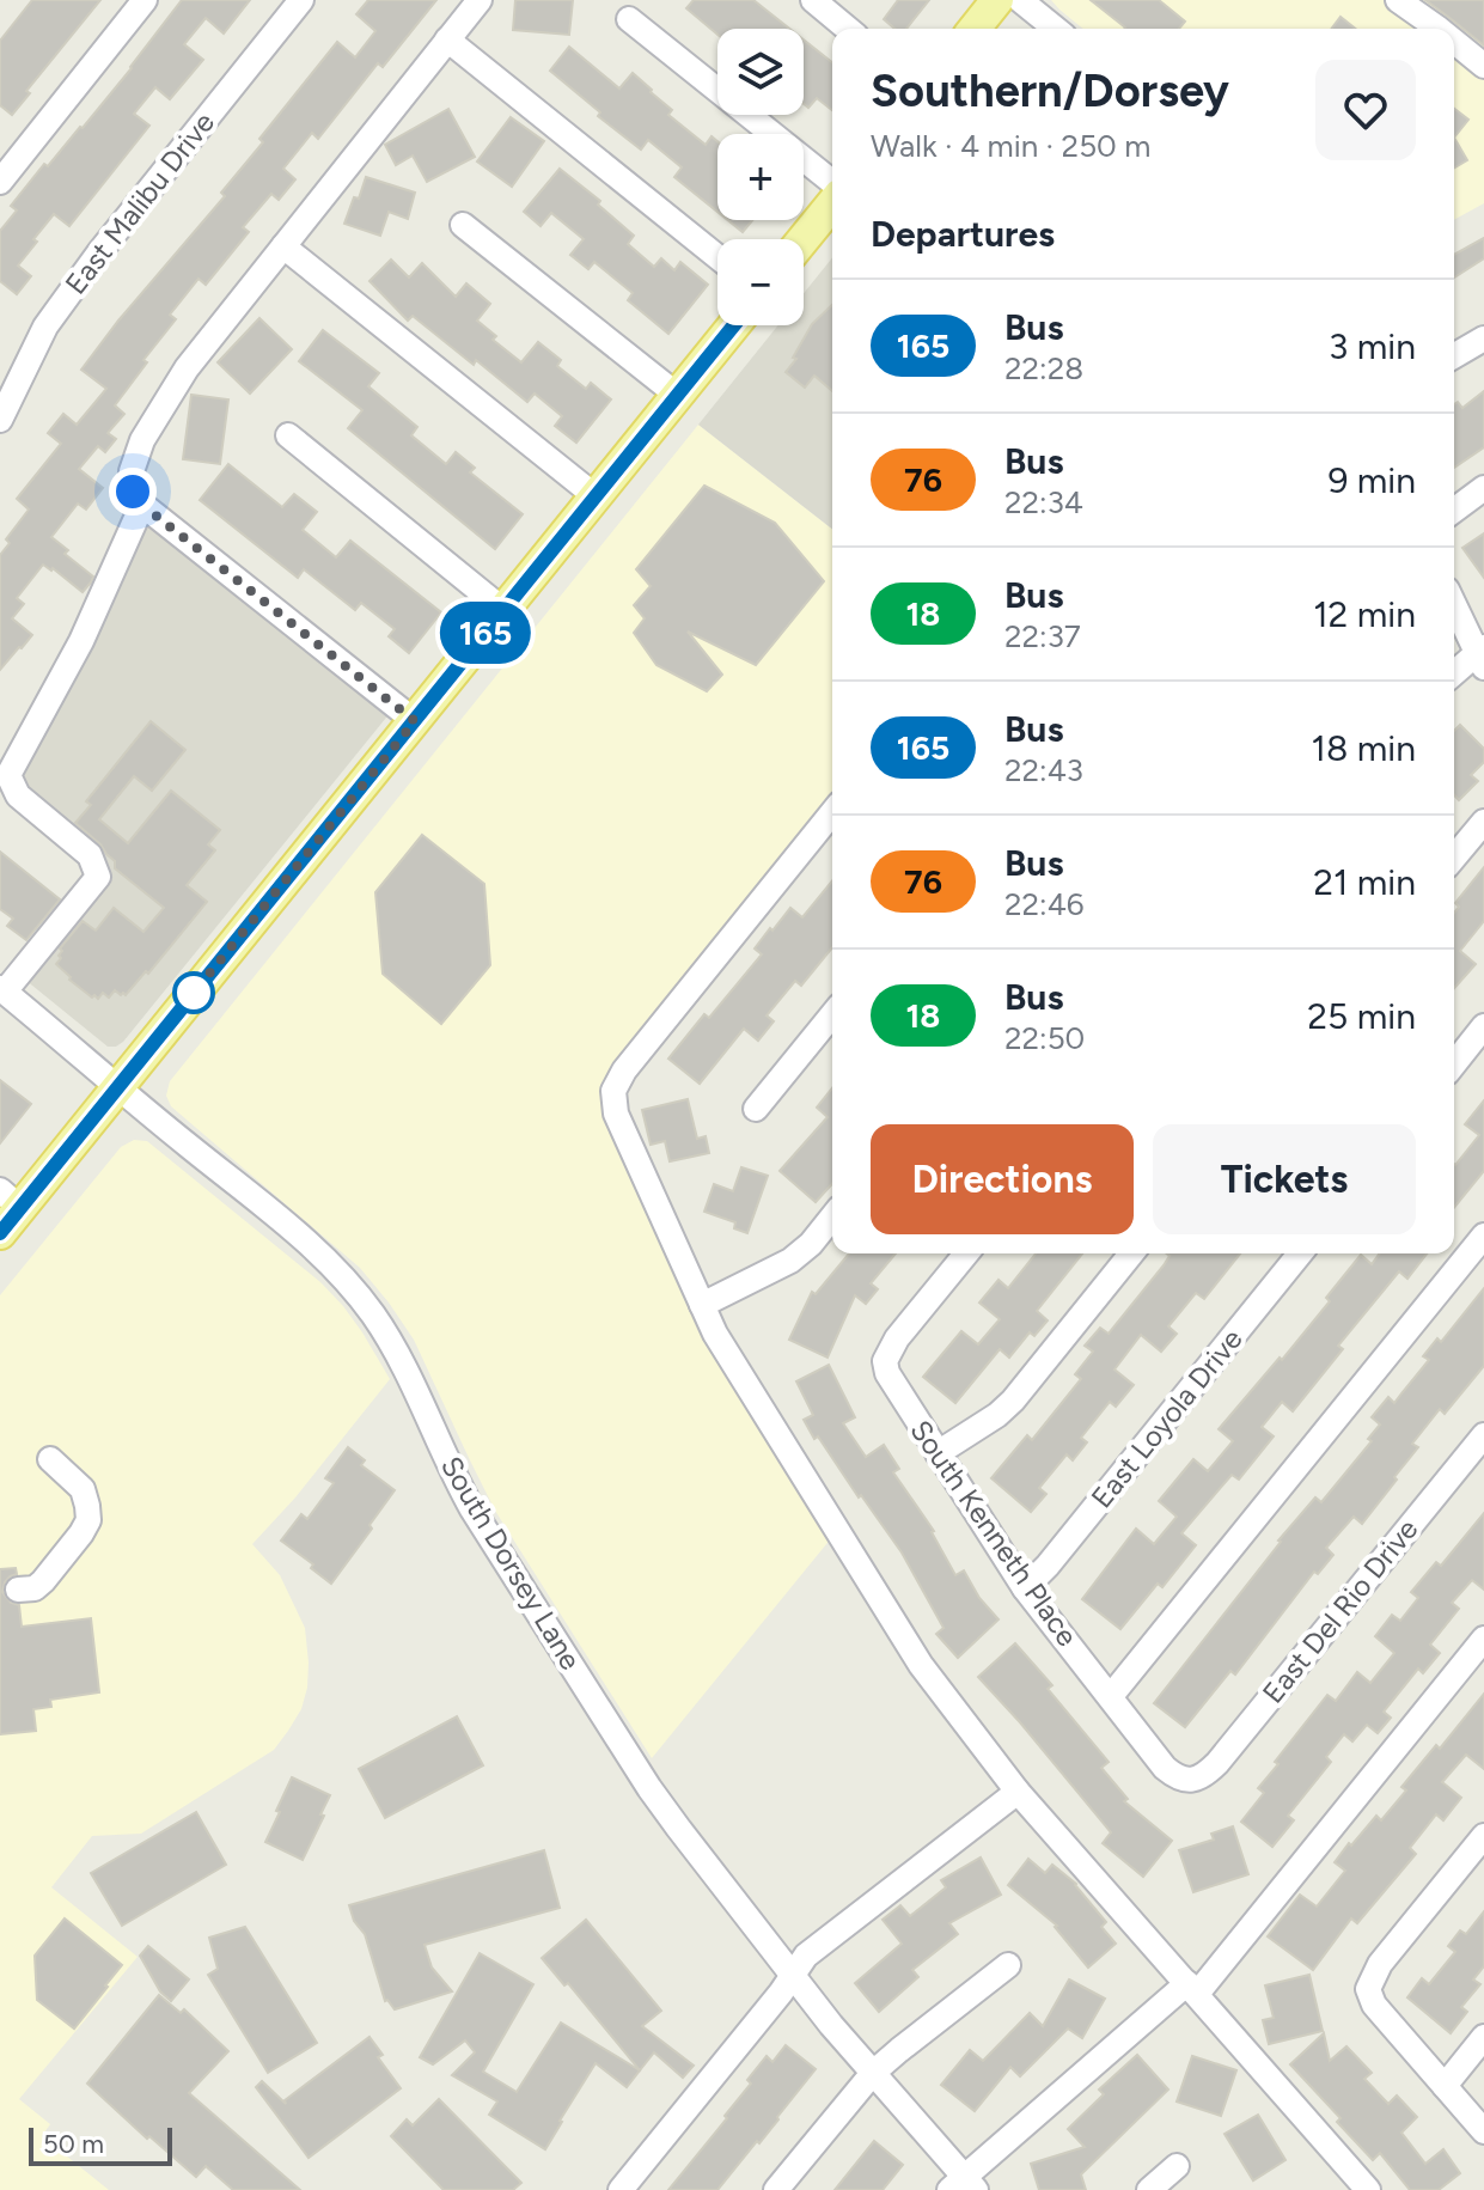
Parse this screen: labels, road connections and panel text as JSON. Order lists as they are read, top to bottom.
{
  "streets": {
    "street": [
      "East Malibu Drive",
      "East Loyola Drive",
      "South Kenneth Place",
      "South Dorsey Lane",
      "East Del Rio Drive"
    ]
  },
  "crossings": [
    ["East Loyola Drive", "South Kenneth Place"],
    ["South Kenneth Place", "East Del Rio Drive"]
  ],
  "lines": ["bus line 165"],
  "scale_bar": "50 m",
  "page": {
    "on_map": "165",
    "map_buttons": ["+", "−"],
    "heading": [
      ["Southern/Dorsey", "Walk · 4 min · 250 m"],
      "Departures"
    ],
    "list": [
      {
        "mark": "165",
        "name": "Bus",
        "note": "22:28",
        "value": "3 min"
      },
      {
        "mark": "76",
        "name": "Bus",
        "note": "22:34",
        "value": "9 min"
      },
      {
        "mark": "18",
        "name": "Bus",
        "note": "22:37",
        "value": "12 min"
      },
      {
        "mark": "165",
        "name": "Bus",
        "note": "22:43",
        "value": "18 min"
      },
      {
        "mark": "76",
        "name": "Bus",
        "note": "22:46",
        "value": "21 min"
      },
      {
        "mark": "18",
        "name": "Bus",
        "note": "22:50",
        "value": "25 min"
      }
    ],
    "buttons": ["Directions", "Tickets"],
    "scale": "50 m"
  }
}
